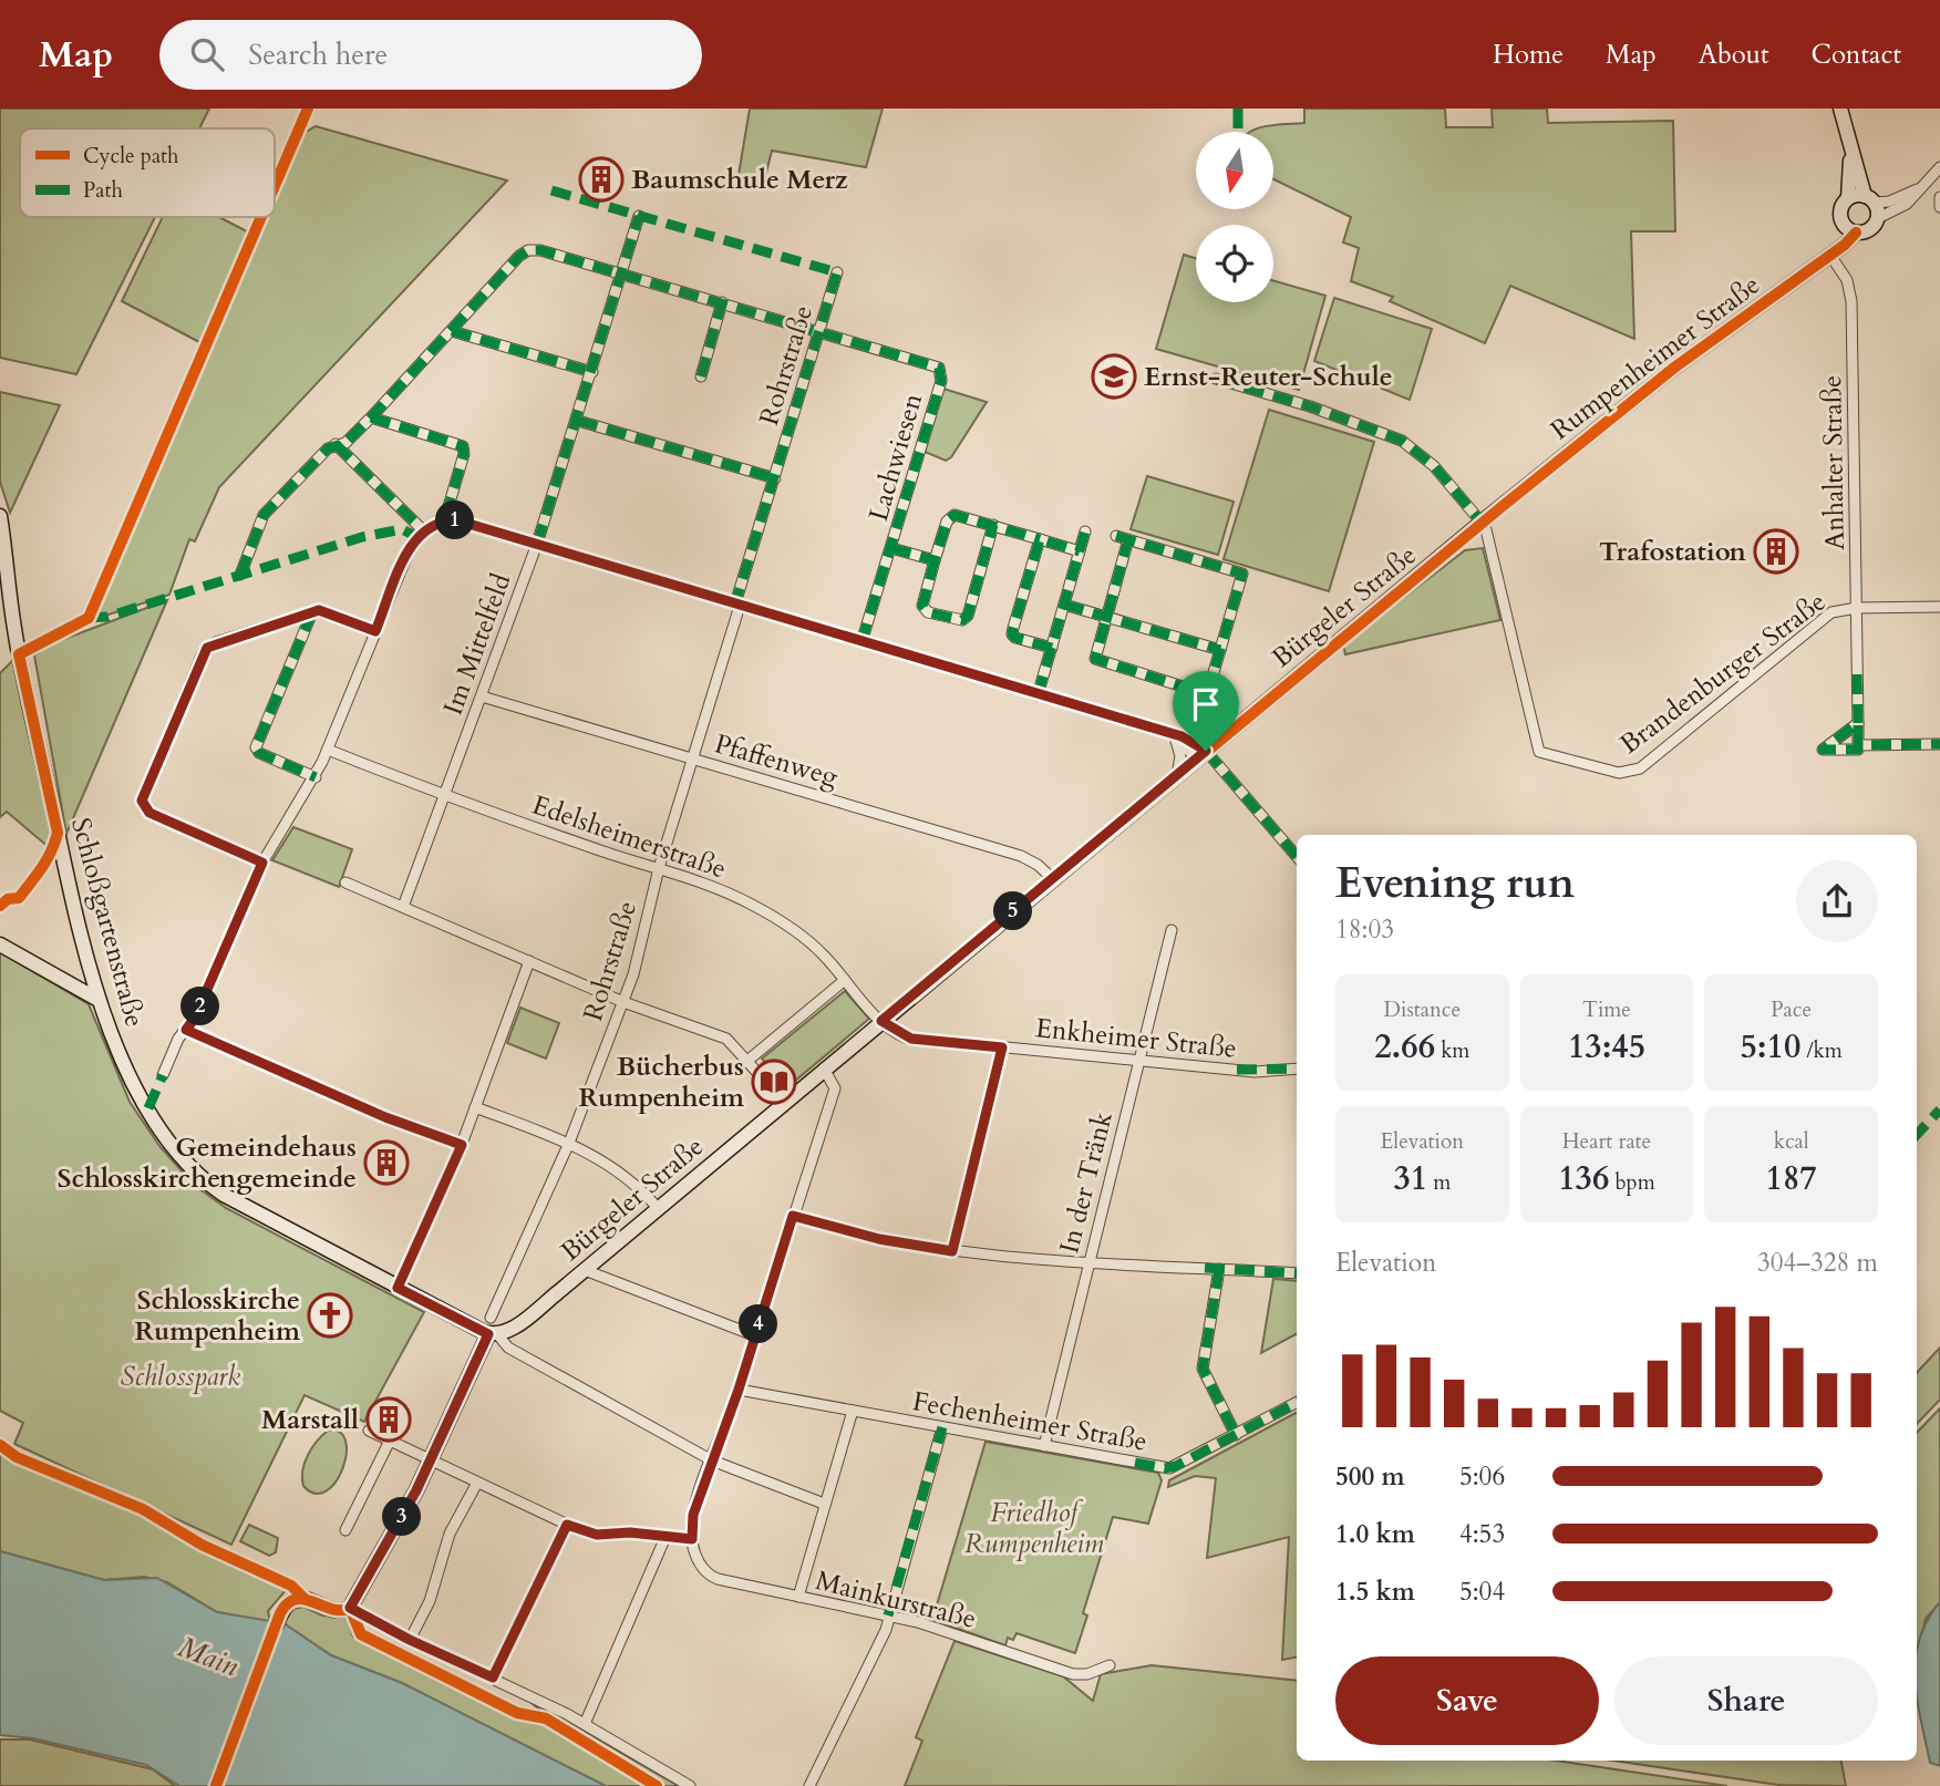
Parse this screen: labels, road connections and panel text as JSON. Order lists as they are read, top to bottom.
{
  "streets": {
    "street": [
      "Rumpenheimer Straße",
      "Rohrstraße",
      "Lachwiesen",
      "Anhalter Straße",
      "Bürgeler Straße",
      "Im Mittelfeld",
      "Brandenburger Straße",
      "Pfaffenweg",
      "Edelsheimerstraße",
      "Schloßgartenstraße",
      "Enkheimer Straße",
      "In der Tränk",
      "Fechenheimer Straße",
      "Mainkurstraße"
    ]
  },
  "crossings": [
    ["Rumpenheimer Straße", "Anhalter Straße"],
    ["Rumpenheimer Straße", "Bürgeler Straße"],
    ["Rumpenheimer Straße", "Brandenburger Straße"],
    ["Rohrstraße", "Lachwiesen"],
    ["Rohrstraße", "Pfaffenweg"],
    ["Rohrstraße", "Edelsheimerstraße"],
    ["Lachwiesen", "Im Mittelfeld"],
    ["Anhalter Straße", "Brandenburger Straße"],
    ["Bürgeler Straße", "Brandenburger Straße"],
    ["Bürgeler Straße", "Pfaffenweg"],
    ["Bürgeler Straße", "Edelsheimerstraße"],
    ["Bürgeler Straße", "Schloßgartenstraße"],
    ["Bürgeler Straße", "Enkheimer Straße"],
    ["Im Mittelfeld", "Pfaffenweg"],
    ["Im Mittelfeld", "Edelsheimerstraße"],
    ["Edelsheimerstraße", "Enkheimer Straße"],
    ["Enkheimer Straße", "In der Tränk"],
    ["In der Tränk", "Fechenheimer Straße"]
  ],
  "water": ["Main"],
  "parks": ["Schlosspark", "Friedhof Rumpenheim"],
  "places": {
    "building": [
      "Baumschule Merz",
      "Trafostation",
      "Gemeindehaus Schlosskirchengemeinde",
      "Marstall"
    ],
    "school or university": ["Ernst-Reuter-Schule"],
    "library": ["Bücherbus Rumpenheim"],
    "church": ["Schlosskirche Rumpenheim"]
  },
  "legend": ["Cycle path", "Path"],
  "north": "bottom",
  "page": {
    "header": "Map",
    "search": "Search here",
    "nav": [
      "Home",
      "Map",
      "About",
      "Contact"
    ],
    "pins": [
      "1",
      "5",
      "2",
      "4",
      "3"
    ],
    "heading": ["Evening run", "18:03"],
    "stats": [
      ["Distance", "2.66 km"],
      ["Time", "13:45"],
      ["Pace", "5:10 /km"],
      ["Elevation", "31 m"],
      ["Heart rate", "136 bpm"],
      ["kcal", "187"]
    ],
    "chart": ["Elevation", "304–328 m"],
    "list": [
      {
        "name": "500 m",
        "note": "5:06"
      },
      {
        "name": "1.0 km",
        "note": "4:53"
      },
      {
        "name": "1.5 km",
        "note": "5:04"
      }
    ],
    "buttons": ["Save", "Share"]
  }
}
